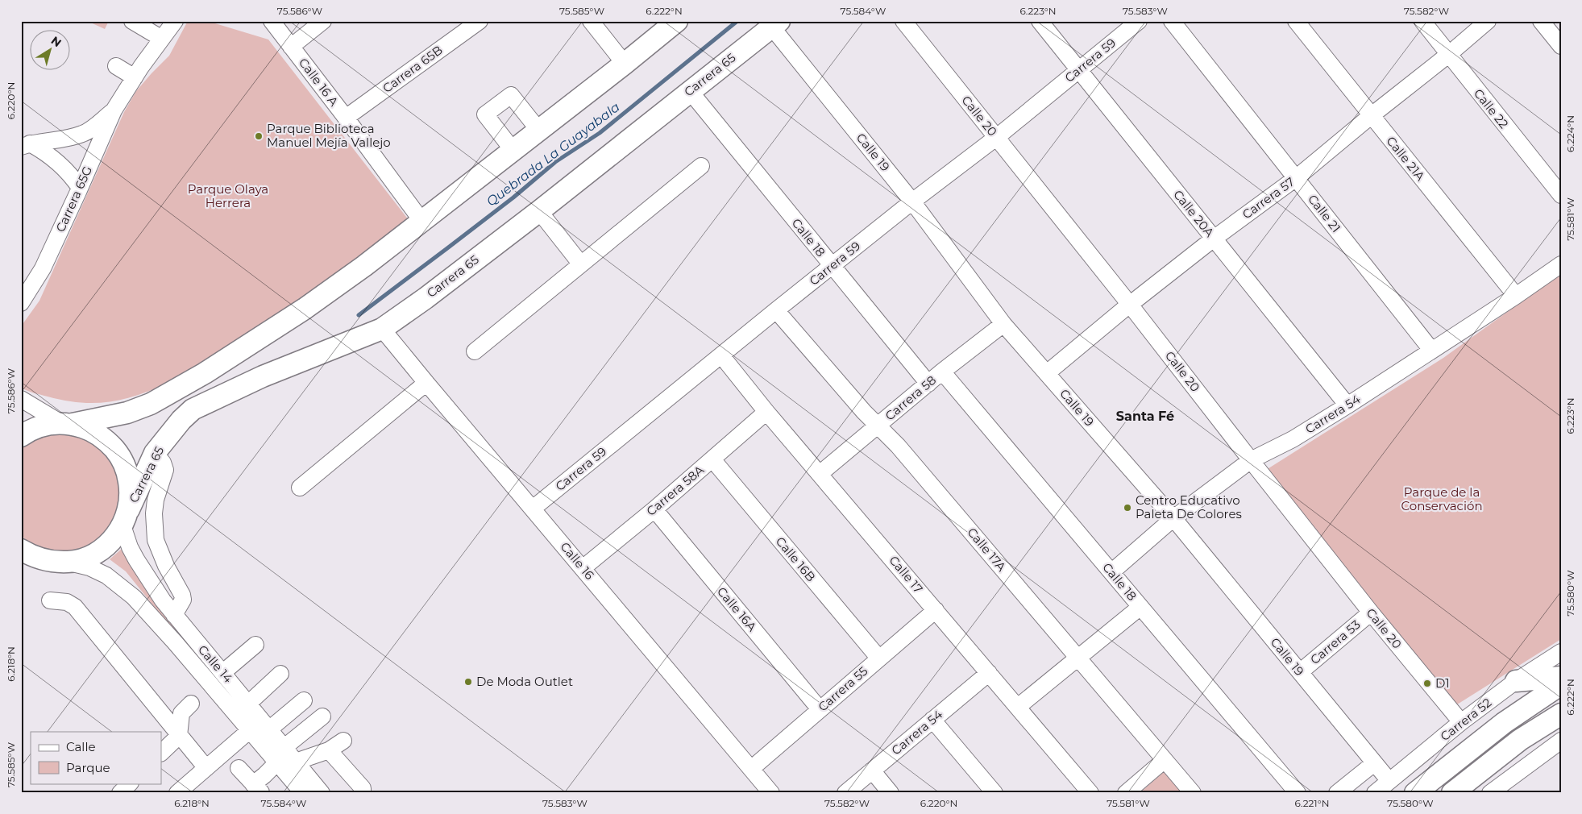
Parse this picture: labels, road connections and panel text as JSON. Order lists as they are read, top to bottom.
{
  "streets": {
    "main road": ["Carrera 65"],
    "street": [
      "Carrera 59",
      "Carrera 65B",
      "Calle 16 A",
      "Calle 22",
      "Calle 20",
      "Calle 19",
      "Calle 21A",
      "Carrera 57",
      "Carrera 65G",
      "Calle 20A",
      "Calle 21",
      "Calle 18",
      "Carrera 58",
      "Carrera 54",
      "Carrera 58A",
      "Calle 17A",
      "Calle 16B",
      "Calle 16",
      "Calle 17",
      "Calle 16A",
      "Carrera 53",
      "Calle 14",
      "Carrera 55",
      "Carrera 52"
    ]
  },
  "crossings": [
    ["Carrera 59", "Calle 20"],
    ["Carrera 59", "Calle 19"],
    ["Carrera 59", "Calle 20A"],
    ["Carrera 59", "Calle 18"],
    ["Carrera 59", "Calle 17A"],
    ["Carrera 59", "Calle 16"],
    ["Carrera 59", "Calle 17"],
    ["Carrera 65B", "Calle 16 A"],
    ["Carrera 65", "Calle 19"],
    ["Carrera 65", "Calle 18"],
    ["Carrera 65", "Calle 16"],
    ["Carrera 65", "Calle 14"],
    ["Calle 22", "Carrera 57"],
    ["Calle 20", "Carrera 57"],
    ["Calle 20", "Carrera 54"],
    ["Calle 20", "Carrera 53"],
    ["Calle 20", "Carrera 52"],
    ["Calle 19", "Carrera 57"],
    ["Calle 19", "Carrera 58"],
    ["Calle 19", "Carrera 54"],
    ["Calle 19", "Carrera 53"],
    ["Calle 19", "Carrera 52"],
    ["Calle 21A", "Carrera 57"],
    ["Calle 21A", "Carrera 54"],
    ["Carrera 57", "Calle 20A"],
    ["Carrera 57", "Calle 21"],
    ["Calle 20A", "Carrera 54"],
    ["Calle 21", "Carrera 54"],
    ["Calle 18", "Carrera 58"],
    ["Calle 18", "Carrera 54"],
    ["Carrera 58", "Calle 17A"],
    ["Carrera 58", "Calle 17"],
    ["Carrera 54", "Calle 17"],
    ["Carrera 58A", "Calle 16B"],
    ["Carrera 58A", "Calle 16"],
    ["Carrera 58A", "Calle 17"],
    ["Carrera 58A", "Calle 16A"],
    ["Calle 16B", "Carrera 55"],
    ["Calle 16", "Carrera 55"],
    ["Calle 17", "Carrera 55"],
    ["Calle 16A", "Carrera 55"]
  ],
  "districts": ["Santa Fé"],
  "water": ["Quebrada La Guayabala"],
  "parks": ["Parque Olaya Herrera", "Parque de la Conservación"],
  "places": [
    "Parque Biblioteca Manuel Mejía Vallejo",
    "Centro Educativo Paleta De Colores",
    "De Moda Outlet",
    "D1"
  ],
  "legend": ["Calle", "Parque"],
  "north": "top right",
  "coordinates": [
    "75.586°W",
    "75.585°W",
    "6.222°N",
    "75.584°W",
    "6.223°N",
    "75.583°W",
    "75.582°W",
    "6.220°N",
    "6.224°N",
    "75.581°W",
    "75.580°W",
    "6.218°N",
    "6.221°N"
  ]
}
